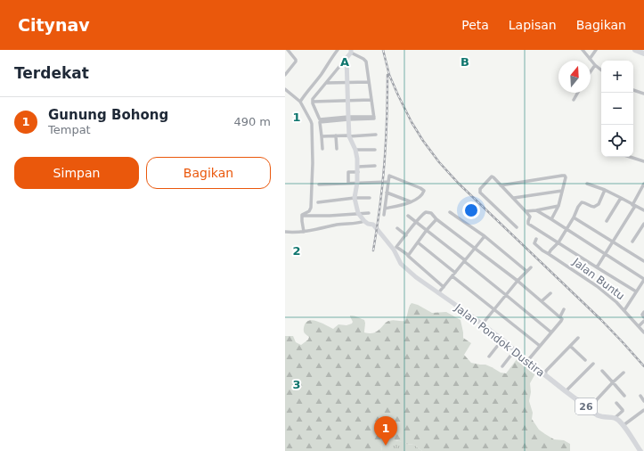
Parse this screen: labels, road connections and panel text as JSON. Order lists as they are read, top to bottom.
{
  "streets": {
    "main road": ["Jalan Pondok Dustira", "26"],
    "street": ["Jalan Buntu"]
  },
  "north": "top",
  "page": {
    "header": "Citynav",
    "nav": ["Peta", "Lapisan", "Bagikan"],
    "heading": "Terdekat",
    "map_buttons": ["+", "−"],
    "list": [
      {
        "mark": "1",
        "name": "Gunung Bohong",
        "note": "Tempat",
        "value": "490 m"
      }
    ],
    "buttons": ["Simpan", "Bagikan"],
    "pins": "1"
  },
  "grid": {
    "columns": ["A", "B"],
    "rows": ["1", "2", "3"]
  }
}
